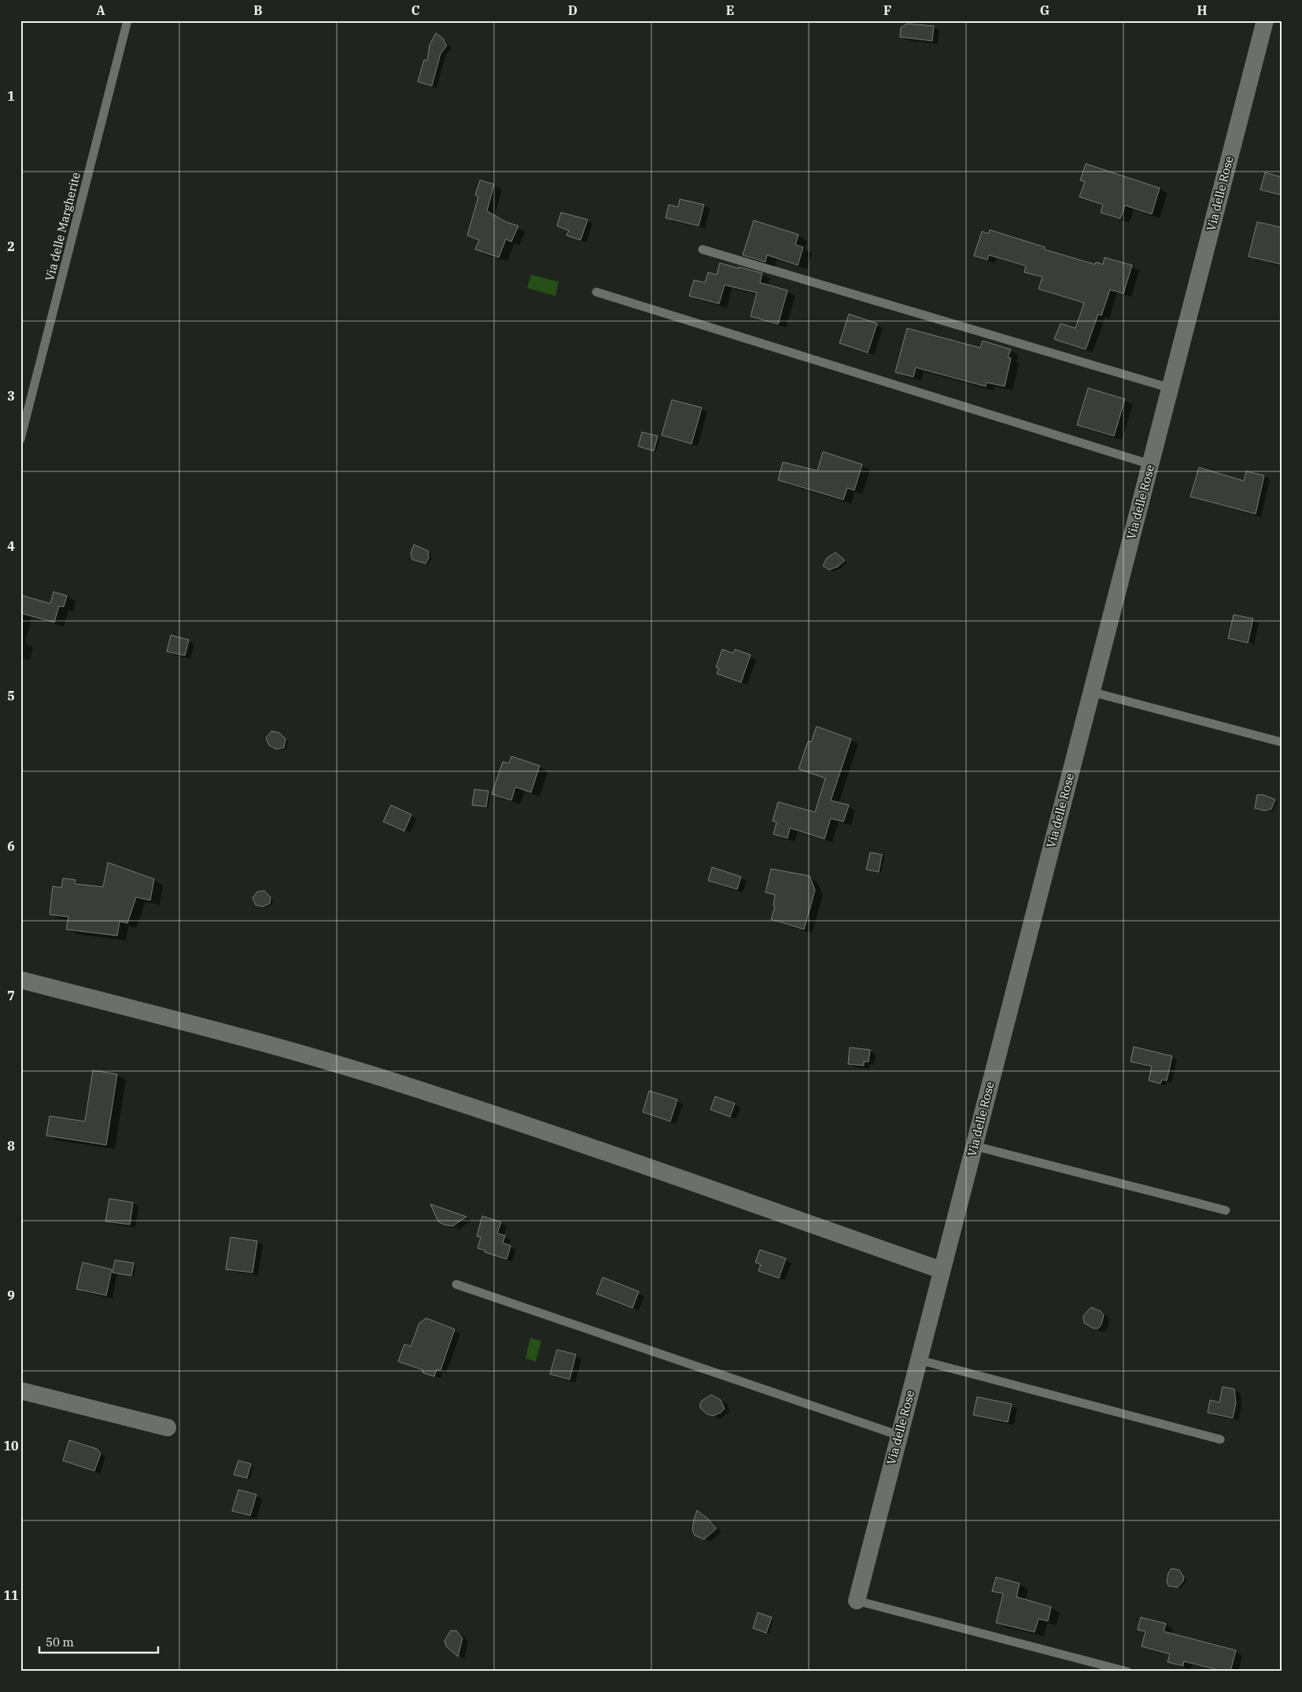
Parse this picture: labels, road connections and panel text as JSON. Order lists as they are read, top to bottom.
{
  "streets": {
    "street": ["Via delle Rose"],
    "lane": ["Via delle Margherite"]
  },
  "scale_bar": "50 m",
  "grid": {
    "columns": [
      "A",
      "B",
      "C",
      "D",
      "E",
      "F",
      "G",
      "H"
    ],
    "rows": [
      "1",
      "2",
      "3",
      "4",
      "5",
      "6",
      "7",
      "8",
      "9",
      "10",
      "11"
    ]
  }
}
